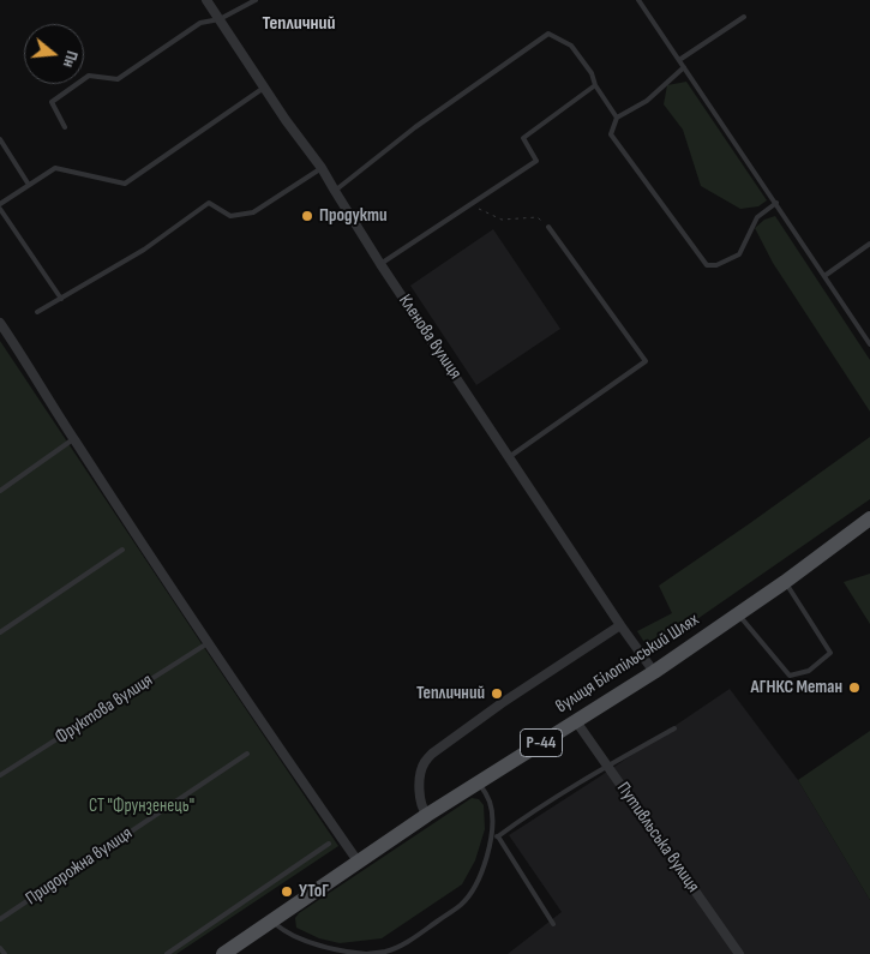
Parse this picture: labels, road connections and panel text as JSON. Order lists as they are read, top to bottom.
{
  "streets": {
    "main road": ["вулиця Білопільський Шлях", "Р-44"],
    "street": ["Кленова вулиця", "Путивльська вулиця"],
    "lane": ["Фруктова вулиця", "Придорожна вулиця"]
  },
  "crossings": [
    ["Кленова вулиця", "вулиця Білопільський Шлях"],
    ["вулиця Білопільський Шлях", "Путивльська вулиця"]
  ],
  "districts": ["Тепличний"],
  "parks": ["СТ \"Фрунзенець\""],
  "places": [
    "Продукти",
    "АГНКС Метан",
    "Тепличний",
    "УТоГ"
  ],
  "north": "right"
}
